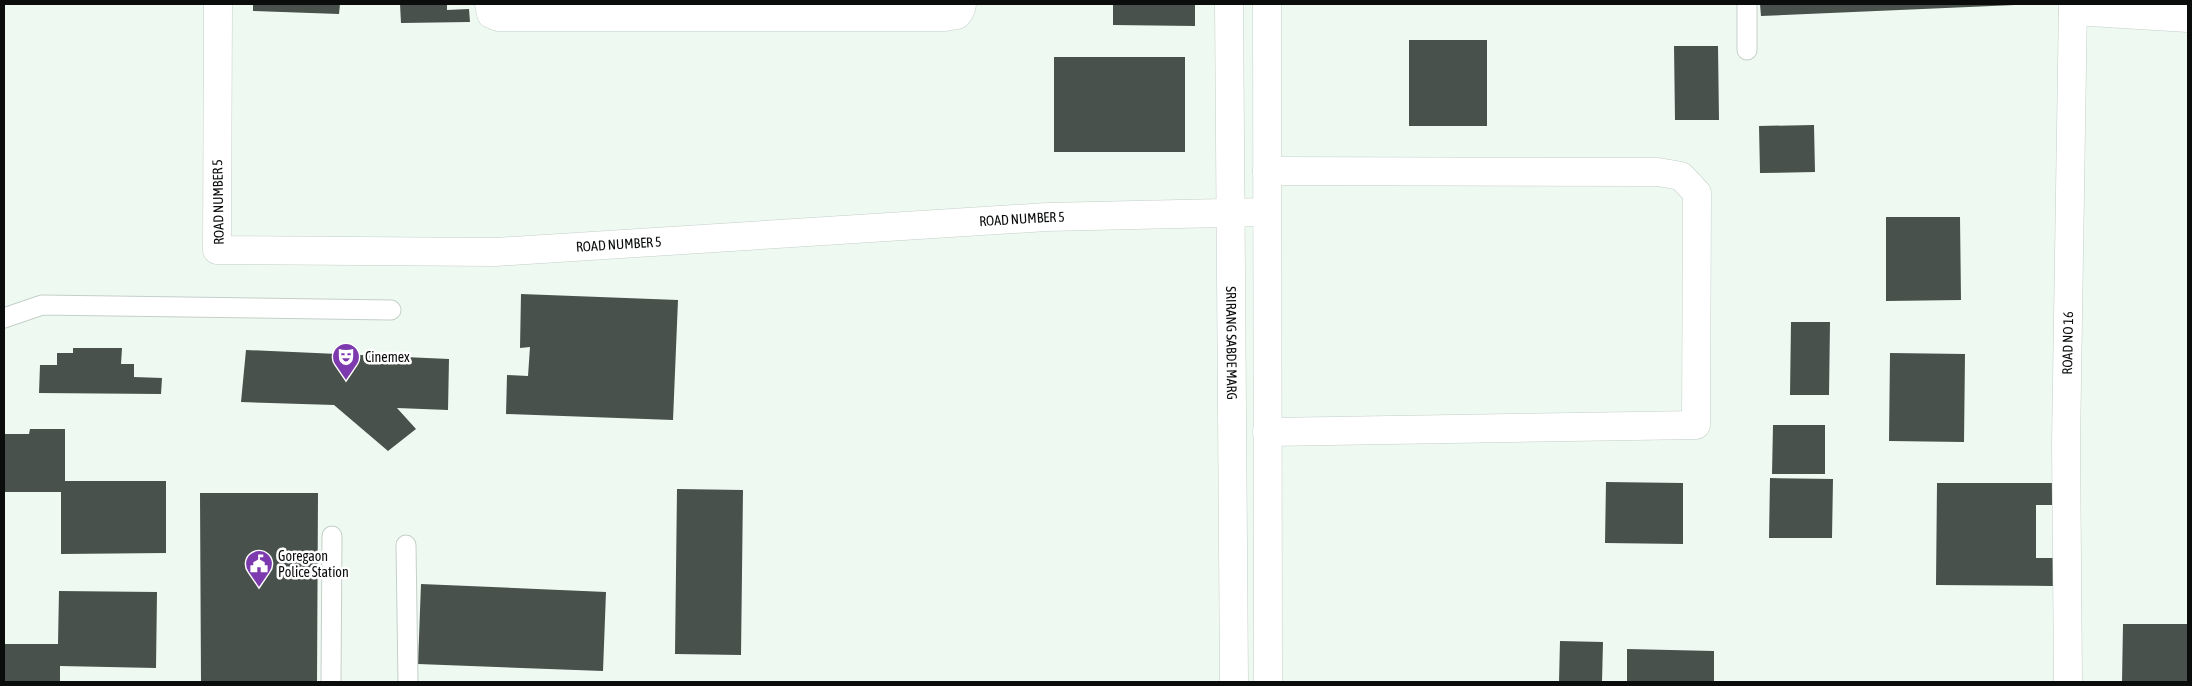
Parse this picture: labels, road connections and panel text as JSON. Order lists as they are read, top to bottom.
{
  "streets": {
    "street": ["ROAD NUMBER 5", "SRIRANG SABDE MARG", "ROAD NO 16"]
  },
  "crossings": [
    ["ROAD NUMBER 5", "SRIRANG SABDE MARG"]
  ],
  "places": {
    "theatre": ["Cinemex"],
    "public building": ["Goregaon Police Station"]
  }
}
